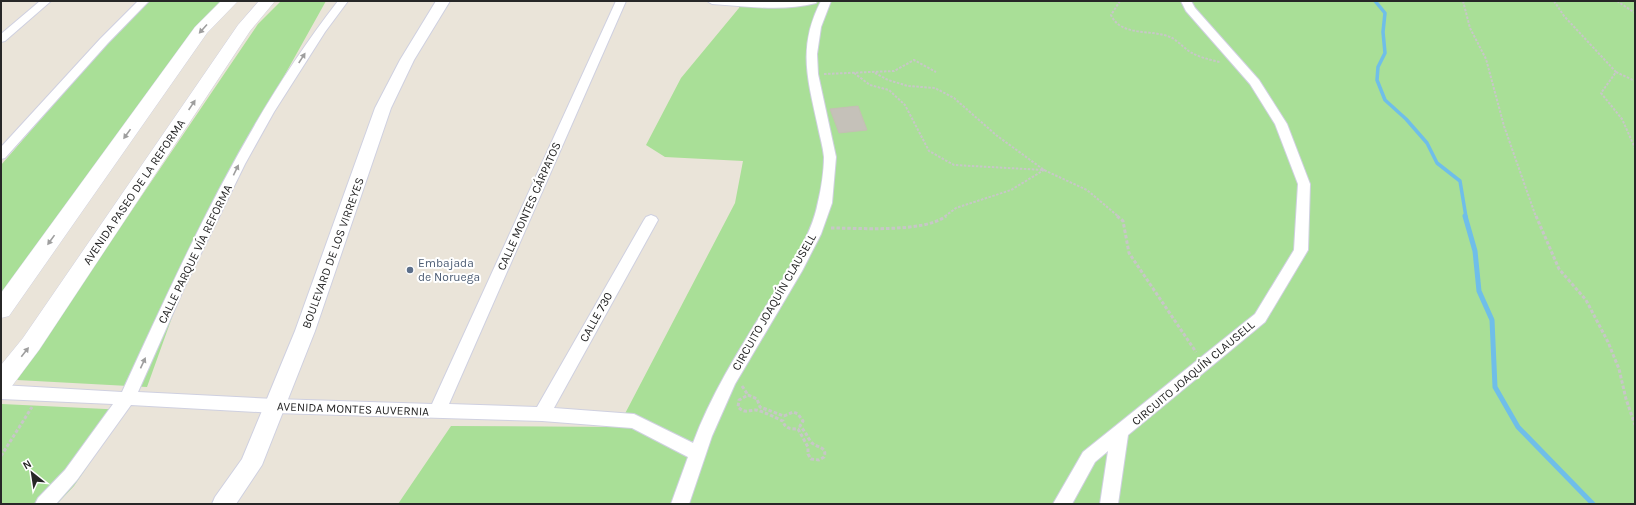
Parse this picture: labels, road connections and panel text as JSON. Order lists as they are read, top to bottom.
{
  "streets": {
    "main road": ["AVENIDA PASEO DE LA REFORMA"],
    "street": [
      "CALLE MONTES CÁRPATOS",
      "BOULEVARD DE LOS VIRREYES",
      "CALLE PARQUE VÍA REFORMA",
      "CIRCUITO JOAQUÍN CLAUSELL",
      "CALLE 730",
      "AVENIDA MONTES AUVERNIA"
    ]
  },
  "crossings": [
    ["CALLE MONTES CÁRPATOS", "AVENIDA MONTES AUVERNIA"],
    ["BOULEVARD DE LOS VIRREYES", "AVENIDA MONTES AUVERNIA"],
    ["CALLE PARQUE VÍA REFORMA", "AVENIDA MONTES AUVERNIA"],
    ["CIRCUITO JOAQUÍN CLAUSELL", "AVENIDA MONTES AUVERNIA"],
    ["CALLE 730", "AVENIDA MONTES AUVERNIA"]
  ],
  "one_way": ["CALLE PARQUE VÍA REFORMA"],
  "places": ["Embajada de Noruega"],
  "north": "top left"
}
